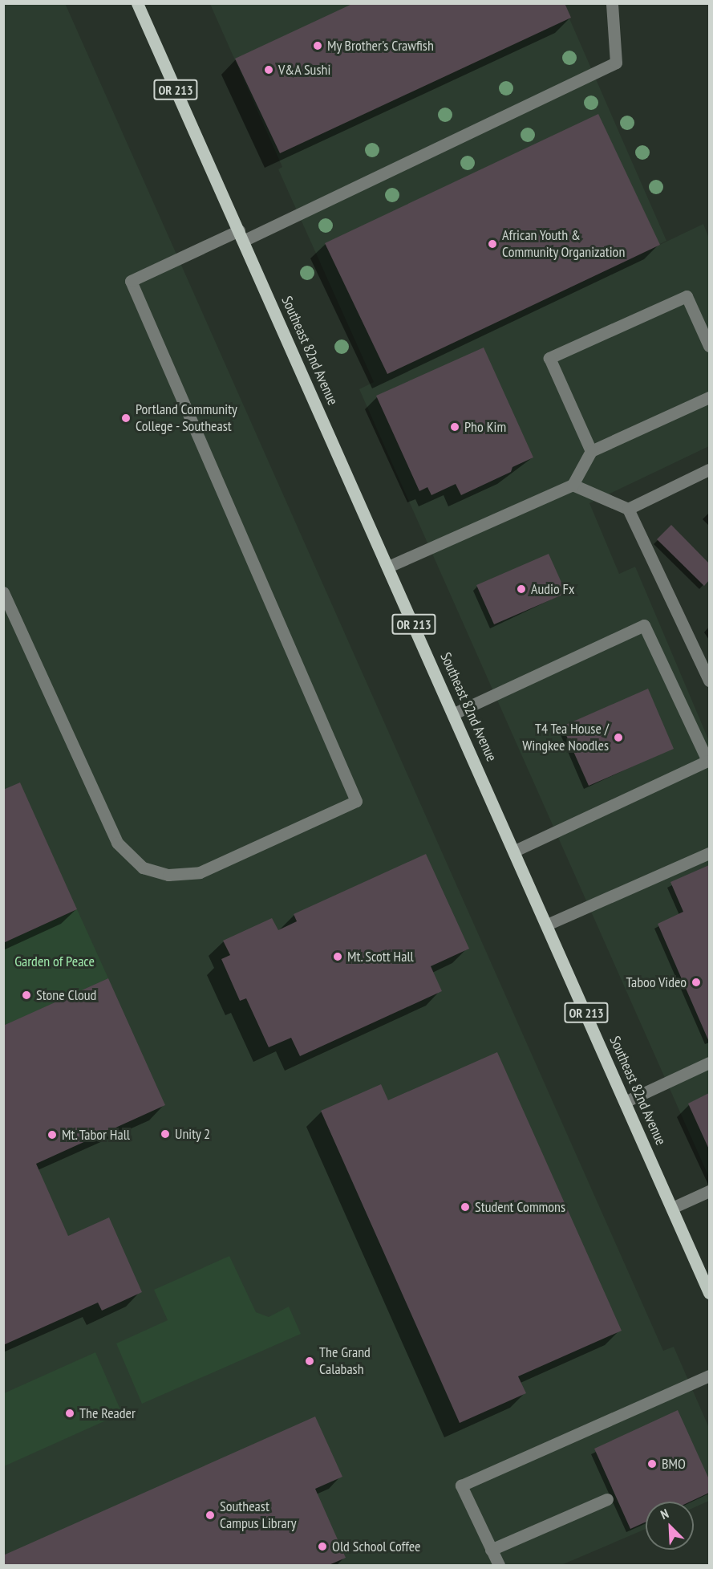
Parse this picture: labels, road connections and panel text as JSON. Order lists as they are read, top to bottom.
{
  "streets": {
    "main road": ["OR 213", "Southeast 82nd Avenue"]
  },
  "parks": ["Garden of Peace"],
  "places": [
    "My Brother's Crawfish",
    "V&A Sushi",
    "African Youth & Community Organization",
    "Portland Community College - Southeast",
    "Pho Kim",
    "Audio Fx",
    "T4 Tea House / Wingkee Noodles",
    "Mt. Scott Hall",
    "Taboo Video",
    "Stone Cloud",
    "Unity 2",
    "Mt. Tabor Hall",
    "Student Commons",
    "The Grand Calabash",
    "The Reader",
    "BMO",
    "Southeast Campus Library",
    "Old School Coffee"
  ],
  "north": "top left"
}
